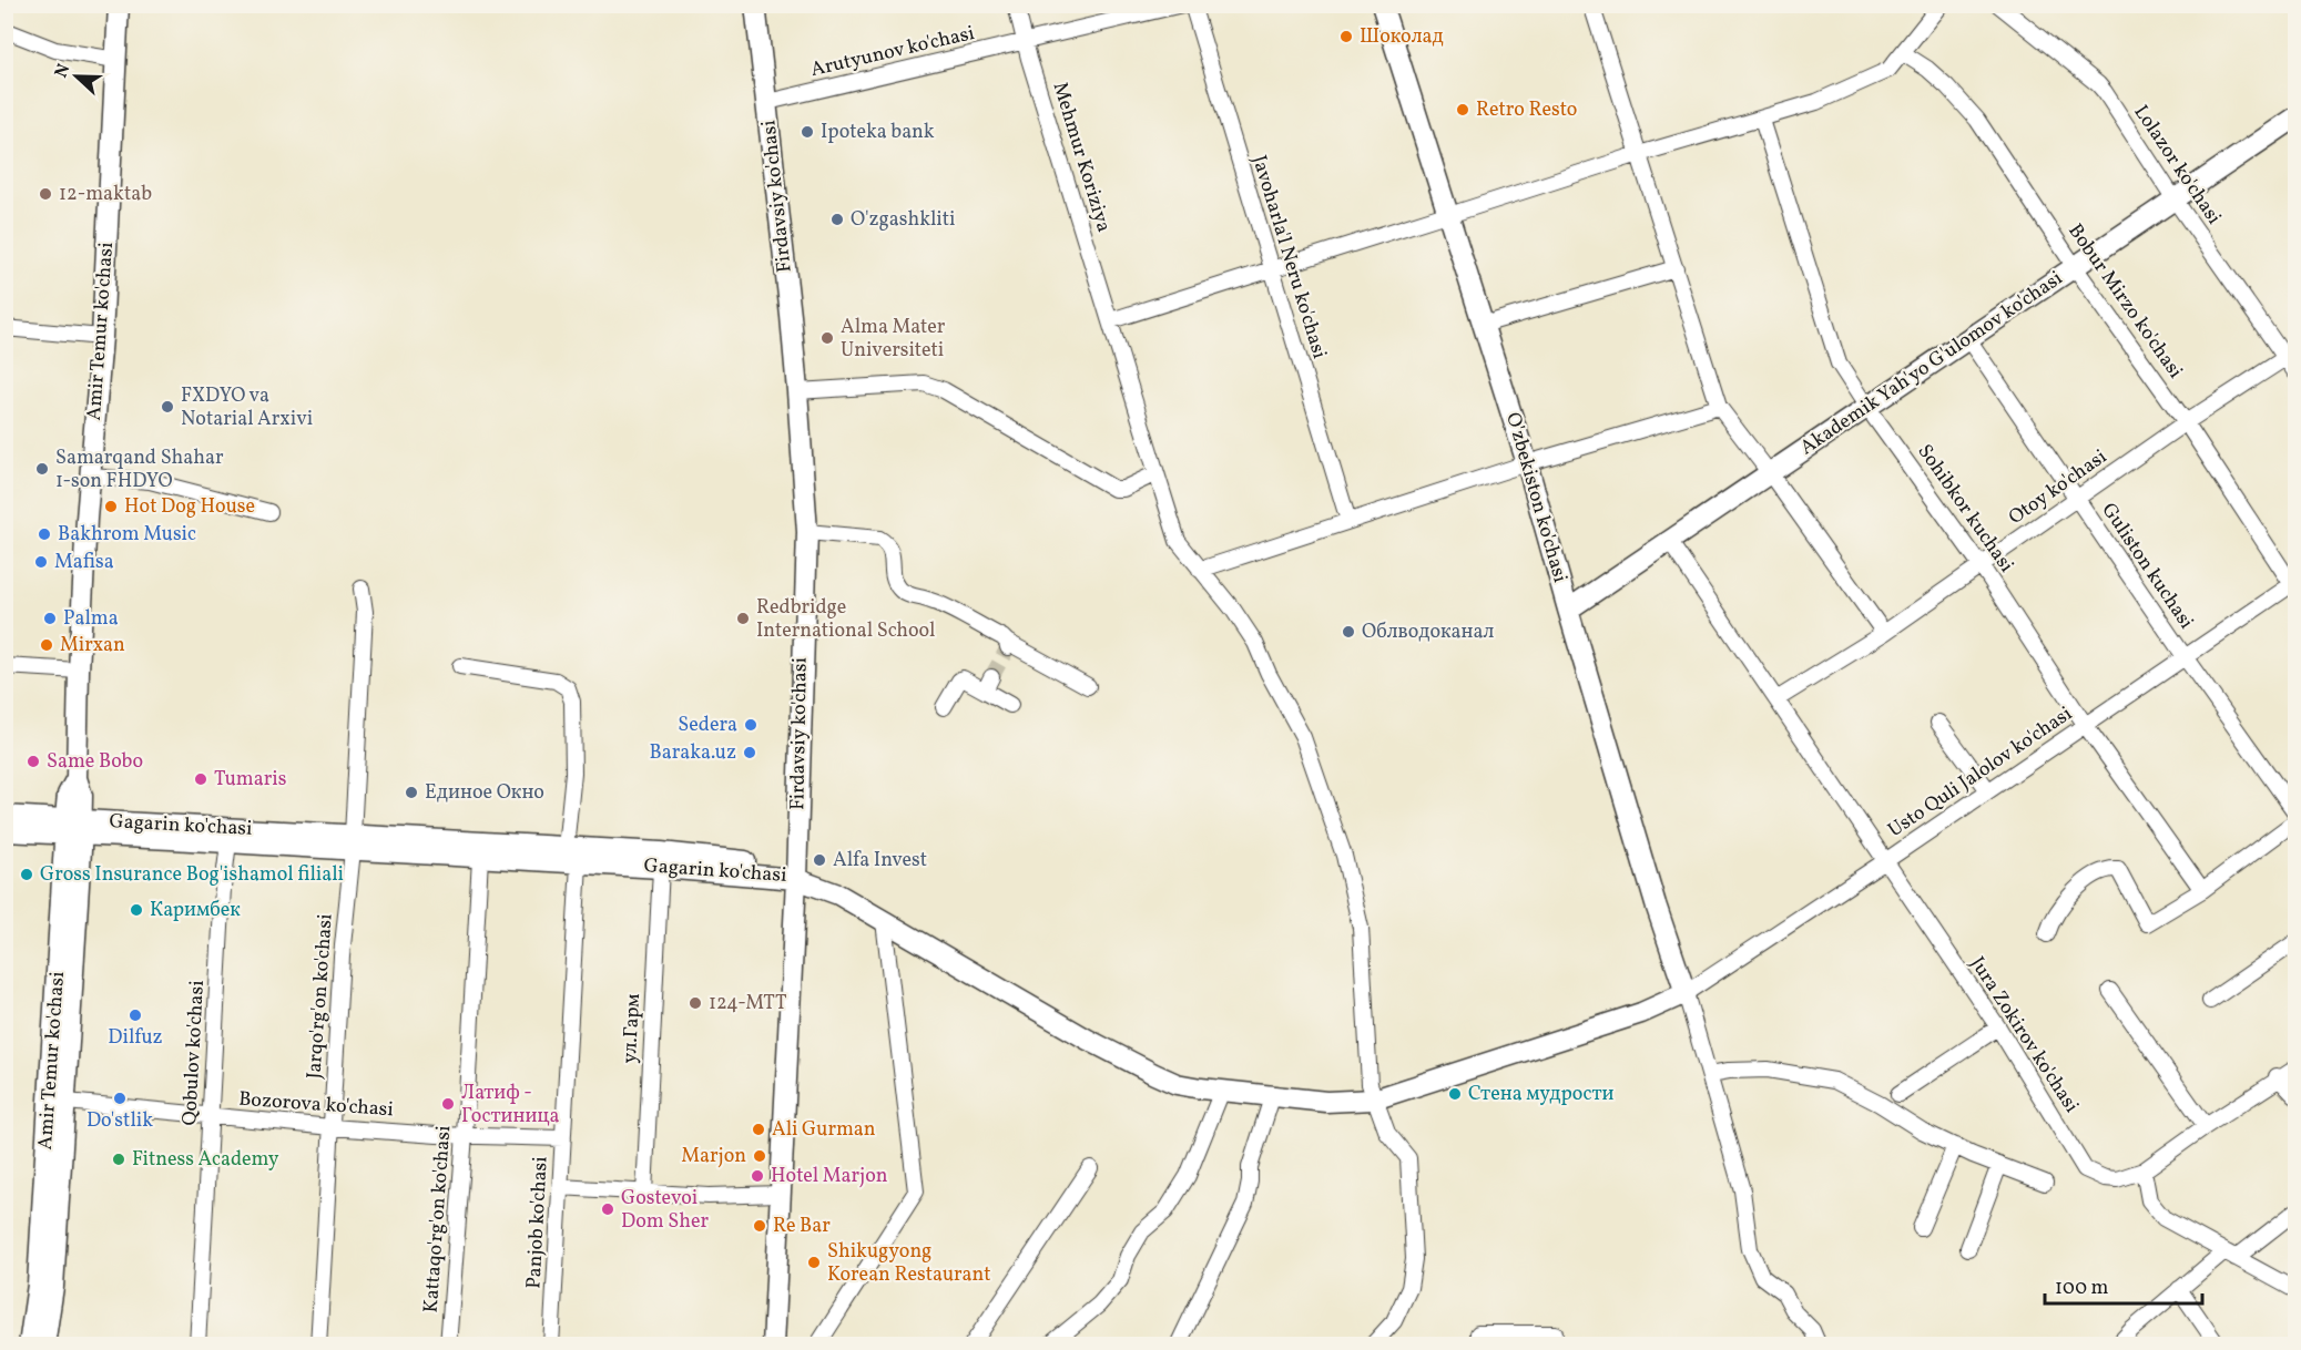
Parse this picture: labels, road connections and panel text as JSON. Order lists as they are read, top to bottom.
{
  "streets": {
    "main road": [
      "Firdavsiy ko'chasi",
      "Amir Temur ko'chasi",
      "Akademik Yah'yo G'ulomov ko'chasi",
      "O'zbekiston ko'chasi",
      "Gagarin ko'chasi"
    ],
    "street": [
      "Arutyunov ko'chasi",
      "Mehmur Koriziya",
      "Lolazor ko'chasi",
      "Javoharla'l Neru ko'chasi",
      "Bobur Mirzo ko'chasi",
      "Otoy ko'chasi",
      "Sohibkor kuchasi",
      "Guliston kuchasi",
      "Usto Quli Jalolov ko'chasi",
      "Jarqo'rg'on ko'chasi",
      "ул.Гарм",
      "Jura Zokirov ko'chasi",
      "Qobulov ko'chasi",
      "Bozorova ko'chasi",
      "Kattaqo'rg'on ko'chasi",
      "Panjob ko'chasi"
    ]
  },
  "crossings": [
    ["Arutyunov ko'chasi", "Mehmur Koriziya"],
    ["Arutyunov ko'chasi", "Firdavsiy ko'chasi"],
    ["Lolazor ko'chasi", "Akademik Yah'yo G'ulomov ko'chasi"],
    ["Lolazor ko'chasi", "Otoy ko'chasi"],
    ["Firdavsiy ko'chasi", "Gagarin ko'chasi"],
    ["Bobur Mirzo ko'chasi", "Akademik Yah'yo G'ulomov ko'chasi"],
    ["Bobur Mirzo ko'chasi", "Otoy ko'chasi"],
    ["Bobur Mirzo ko'chasi", "Usto Quli Jalolov ko'chasi"],
    ["Amir Temur ko'chasi", "Gagarin ko'chasi"],
    ["Amir Temur ko'chasi", "Bozorova ko'chasi"],
    ["Akademik Yah'yo G'ulomov ko'chasi", "O'zbekiston ko'chasi"],
    ["Akademik Yah'yo G'ulomov ko'chasi", "Sohibkor kuchasi"],
    ["Akademik Yah'yo G'ulomov ko'chasi", "Guliston kuchasi"],
    ["Akademik Yah'yo G'ulomov ko'chasi", "Jura Zokirov ko'chasi"],
    ["Otoy ko'chasi", "Sohibkor kuchasi"],
    ["Otoy ko'chasi", "Guliston kuchasi"],
    ["Otoy ko'chasi", "Jura Zokirov ko'chasi"],
    ["O'zbekiston ko'chasi", "Usto Quli Jalolov ko'chasi"],
    ["Sohibkor kuchasi", "Usto Quli Jalolov ko'chasi"],
    ["Guliston kuchasi", "Usto Quli Jalolov ko'chasi"],
    ["Usto Quli Jalolov ko'chasi", "Jura Zokirov ko'chasi"],
    ["Gagarin ko'chasi", "Jarqo'rg'on ko'chasi"],
    ["Gagarin ko'chasi", "ул.Гарм"],
    ["Gagarin ko'chasi", "Qobulov ko'chasi"],
    ["Gagarin ko'chasi", "Kattaqo'rg'on ko'chasi"],
    ["Gagarin ko'chasi", "Panjob ko'chasi"],
    ["Jarqo'rg'on ko'chasi", "Bozorova ko'chasi"],
    ["Qobulov ko'chasi", "Bozorova ko'chasi"],
    ["Bozorova ko'chasi", "Kattaqo'rg'on ko'chasi"],
    ["Bozorova ko'chasi", "Panjob ko'chasi"]
  ],
  "places": [
    "Шоколад",
    "Retro Resto",
    "Ipoteka bank",
    "12-maktab",
    "O'zgashkliti",
    "Alma Mater Universiteti",
    "FXDYO va Notarial Arxivi",
    "Samarqand Shahar 1-son FHDYO",
    "Hot Dog House",
    "Bakhrom Music",
    "Mafisa",
    "Palma",
    "Redbridge International School",
    "Облводоканал",
    "Mirxan",
    "Sedera",
    "Baraka.uz",
    "Same Bobo",
    "Tumaris",
    "Единое Окно",
    "Alfa Invest",
    "Gross Insurance Bog'ishamol filiali",
    "Каримбек",
    "124-MTT",
    "Dilfuz",
    "Стена мудрости",
    "Do'stlik",
    "Латиф - Гостиница",
    "Ali Gurman",
    "Marjon",
    "Fitness Academy",
    "Hotel Marjon",
    "Gostevoi Dom Sher",
    "Re Bar",
    "Shikugyong Korean Restaurant"
  ],
  "scale_bar": "100 m",
  "north": "left"
}
